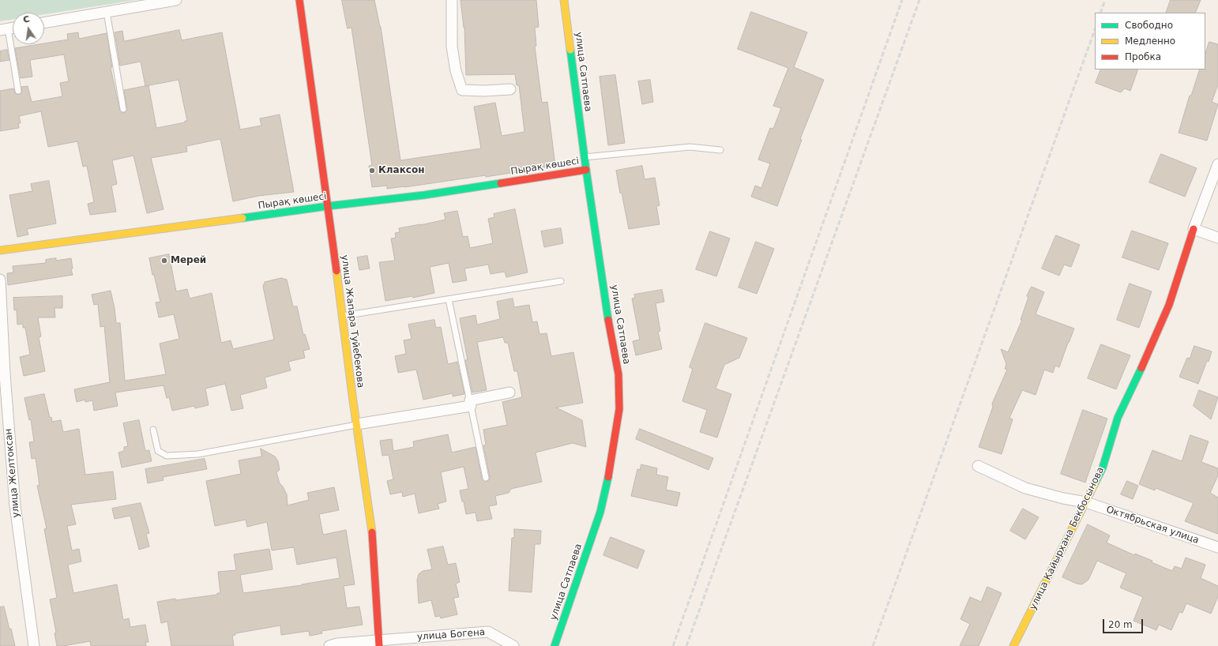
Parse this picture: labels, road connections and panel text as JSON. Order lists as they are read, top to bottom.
{
  "streets": {
    "street": [
      "улица Сатпаева",
      "Пырақ көшесі",
      "улица Жапара Туйебекова",
      "улица Желтоксан",
      "Октябрьская улица",
      "улица Кайырхана Бекбосынова",
      "улица Богена"
    ]
  },
  "crossings": [
    ["улица Сатпаева", "Пырақ көшесі"],
    ["Пырақ көшесі", "улица Жапара Туйебекова"],
    ["улица Жапара Туйебекова", "улица Богена"],
    ["Октябрьская улица", "улица Кайырхана Бекбосынова"]
  ],
  "places": ["Клаксон", "Мерей"],
  "legend": ["Свободно", "Медленно", "Пробка"],
  "scale_bar": "20 m",
  "north": "top"
}
